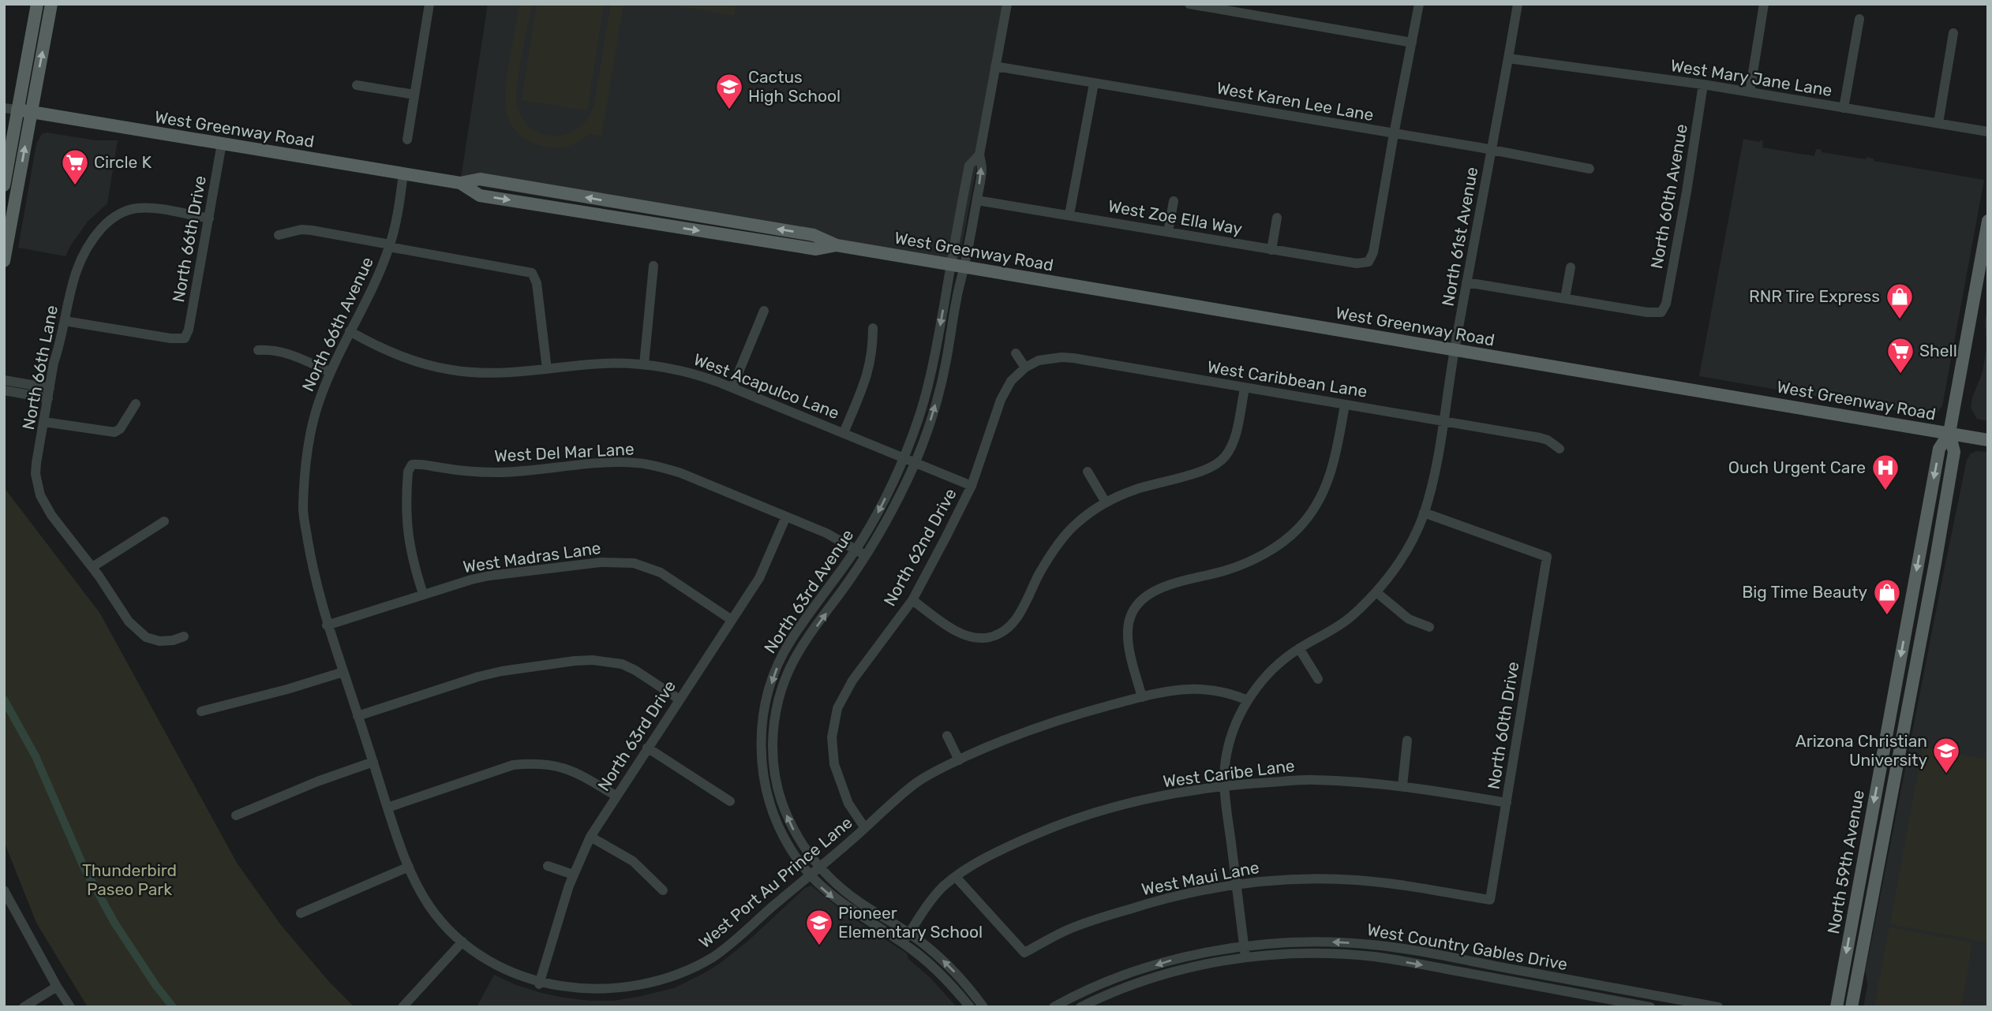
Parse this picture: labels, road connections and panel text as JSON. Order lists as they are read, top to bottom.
{
  "streets": {
    "main road": ["West Greenway Road", "North 59th Avenue"],
    "street": [
      "West Mary Jane Lane",
      "West Karen Lee Lane",
      "North 60th Avenue",
      "West Zoe Ella Way",
      "North 61st Avenue",
      "North 66th Drive",
      "North 66th Avenue",
      "North 66th Lane",
      "West Caribbean Lane",
      "West Acapulco Lane",
      "West Del Mar Lane",
      "North 62nd Drive",
      "West Madras Lane",
      "North 63rd Avenue",
      "North 60th Drive",
      "North 63rd Drive",
      "West Caribe Lane",
      "West Maui Lane",
      "West Port Au Prince Lane",
      "West Country Gables Drive"
    ]
  },
  "crossings": [
    ["West Mary Jane Lane", "North 60th Avenue"],
    ["West Mary Jane Lane", "North 61st Avenue"],
    ["West Karen Lee Lane", "West Zoe Ella Way"],
    ["West Karen Lee Lane", "North 61st Avenue"],
    ["West Karen Lee Lane", "North 63rd Avenue"],
    ["West Greenway Road", "North 61st Avenue"],
    ["West Greenway Road", "North 66th Drive"],
    ["West Greenway Road", "North 66th Avenue"],
    ["West Greenway Road", "North 63rd Avenue"],
    ["West Greenway Road", "North 59th Avenue"],
    ["West Zoe Ella Way", "North 63rd Avenue"],
    ["North 61st Avenue", "West Caribbean Lane"],
    ["North 61st Avenue", "North 60th Drive"],
    ["North 61st Avenue", "West Caribe Lane"],
    ["North 61st Avenue", "West Maui Lane"],
    ["North 61st Avenue", "West Port Au Prince Lane"],
    ["North 61st Avenue", "West Country Gables Drive"],
    ["North 66th Drive", "North 66th Lane"],
    ["North 66th Avenue", "West Acapulco Lane"],
    ["North 66th Avenue", "West Madras Lane"],
    ["North 66th Avenue", "West Port Au Prince Lane"],
    ["West Caribbean Lane", "North 62nd Drive"],
    ["West Acapulco Lane", "North 62nd Drive"],
    ["West Acapulco Lane", "North 63rd Avenue"],
    ["West Del Mar Lane", "West Madras Lane"],
    ["West Del Mar Lane", "North 63rd Avenue"],
    ["West Del Mar Lane", "North 63rd Drive"],
    ["North 62nd Drive", "West Port Au Prince Lane"],
    ["West Madras Lane", "North 63rd Drive"],
    ["North 63rd Avenue", "West Caribe Lane"],
    ["North 63rd Avenue", "West Port Au Prince Lane"],
    ["North 60th Drive", "West Caribe Lane"],
    ["North 60th Drive", "West Maui Lane"],
    ["North 63rd Drive", "West Port Au Prince Lane"],
    ["West Caribe Lane", "West Maui Lane"]
  ],
  "parks": ["Thunderbird Paseo Park"],
  "places": {
    "school or university": ["Cactus High School", "Arizona Christian University", "Pioneer Elementary School"],
    "supermarket": ["Circle K", "Shell"],
    "shop": ["RNR Tire Express", "Big Time Beauty"],
    "hospital": ["Ouch Urgent Care"]
  }
}
